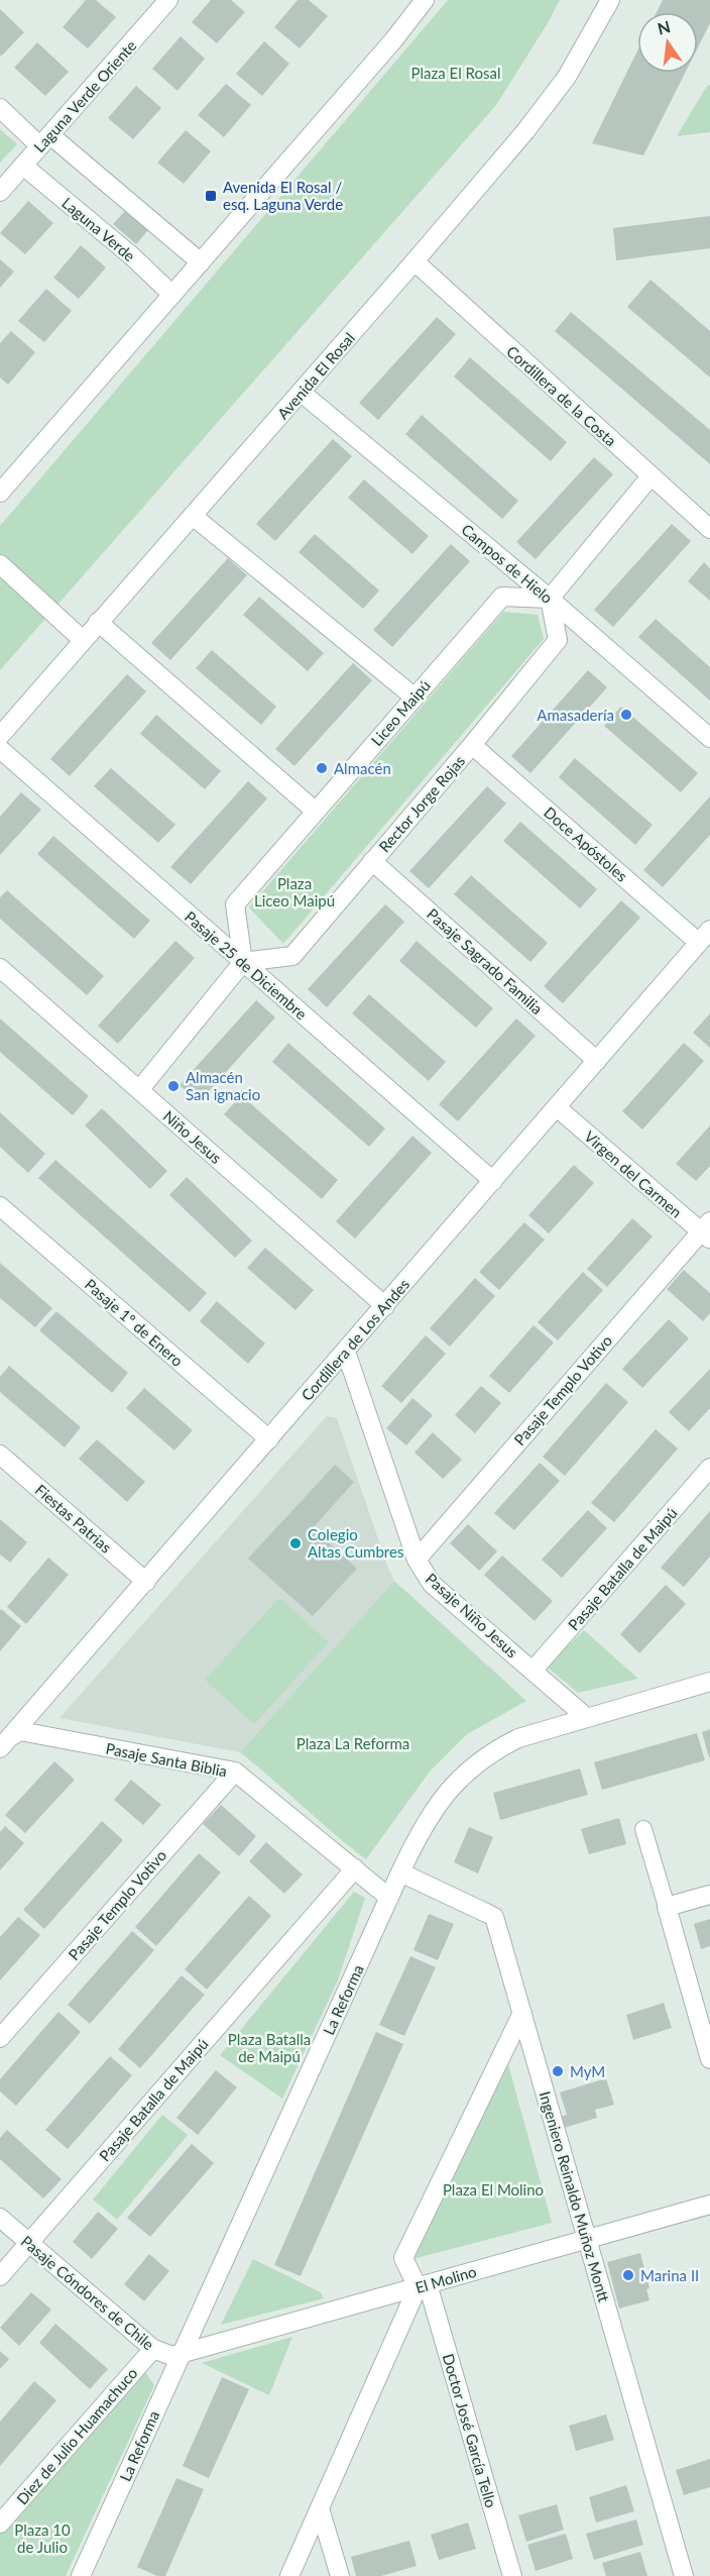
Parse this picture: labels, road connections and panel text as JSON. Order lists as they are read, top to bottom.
{
  "streets": {
    "street": [
      "Laguna Verde Oriente",
      "Laguna Verde",
      "Avenida El Rosal",
      "Cordillera de la Costa",
      "Campos de Hielo",
      "Liceo Maipú",
      "Rector Jorge Rojas",
      "Doce Apóstoles",
      "Pasaje Sagrado Familia",
      "Pasaje 25 de Diciembre",
      "Niño Jesus",
      "Virgen del Carmen",
      "Pasaje 1º de Enero",
      "Cordillera de Los Andes",
      "Pasaje Templo Votivo",
      "Fiestas Patrias",
      "Pasaje Batalla de Maipú",
      "Pasaje Niño Jesus",
      "Pasaje Santa Biblia",
      "La Reforma",
      "Ingeniero Reinaldo Muñoz Montt",
      "El Molino",
      "Pasaje Cóndores de Chile",
      "Doctor José García Tello",
      "Diez de Julio Huamachuco"
    ]
  },
  "crossings": [
    ["Laguna Verde Oriente", "Laguna Verde"],
    ["Avenida El Rosal", "Cordillera de la Costa"],
    ["Avenida El Rosal", "Campos de Hielo"],
    ["Campos de Hielo", "Liceo Maipú"],
    ["Campos de Hielo", "Rector Jorge Rojas"],
    ["Liceo Maipú", "Rector Jorge Rojas"],
    ["Liceo Maipú", "Pasaje 25 de Diciembre"],
    ["Rector Jorge Rojas", "Doce Apóstoles"],
    ["Rector Jorge Rojas", "Pasaje Sagrado Familia"],
    ["Rector Jorge Rojas", "Pasaje 25 de Diciembre"],
    ["Doce Apóstoles", "Cordillera de Los Andes"],
    ["Pasaje Sagrado Familia", "Cordillera de Los Andes"],
    ["Pasaje 25 de Diciembre", "Cordillera de Los Andes"],
    ["Niño Jesus", "Cordillera de Los Andes"],
    ["Virgen del Carmen", "Cordillera de Los Andes"],
    ["Virgen del Carmen", "Pasaje Templo Votivo"],
    ["Pasaje 1º de Enero", "Cordillera de Los Andes"],
    ["Cordillera de Los Andes", "Fiestas Patrias"],
    ["Cordillera de Los Andes", "Pasaje Niño Jesus"],
    ["Cordillera de Los Andes", "Pasaje Santa Biblia"],
    ["Pasaje Templo Votivo", "Pasaje Niño Jesus"],
    ["Pasaje Templo Votivo", "Pasaje Santa Biblia"],
    ["Pasaje Batalla de Maipú", "Pasaje Niño Jesus"],
    ["Pasaje Batalla de Maipú", "Pasaje Santa Biblia"],
    ["Pasaje Batalla de Maipú", "Pasaje Cóndores de Chile"],
    ["Pasaje Niño Jesus", "La Reforma"],
    ["Pasaje Santa Biblia", "La Reforma"],
    ["La Reforma", "Ingeniero Reinaldo Muñoz Montt"],
    ["La Reforma", "El Molino"],
    ["La Reforma", "Pasaje Cóndores de Chile"],
    ["Ingeniero Reinaldo Muñoz Montt", "El Molino"],
    ["Ingeniero Reinaldo Muñoz Montt", "Doctor José García Tello"],
    ["El Molino", "Pasaje Cóndores de Chile"],
    ["El Molino", "Doctor José García Tello"],
    ["Pasaje Cóndores de Chile", "Diez de Julio Huamachuco"]
  ],
  "parks": [
    "Plaza El Rosal",
    "Plaza Liceo Maipú",
    "Plaza La Reforma",
    "Plaza Batalla de Maipú",
    "Plaza El Molino",
    "Plaza 10 de Julio"
  ],
  "places": {
    "transit": ["Avenida El Rosal / esq. Laguna Verde"],
    "other": [
      "Amasadería",
      "Almacén",
      "Almacén San ignacio",
      "Colegio Altas Cumbres",
      "MyM",
      "Marina II"
    ]
  },
  "north": "top"
}
